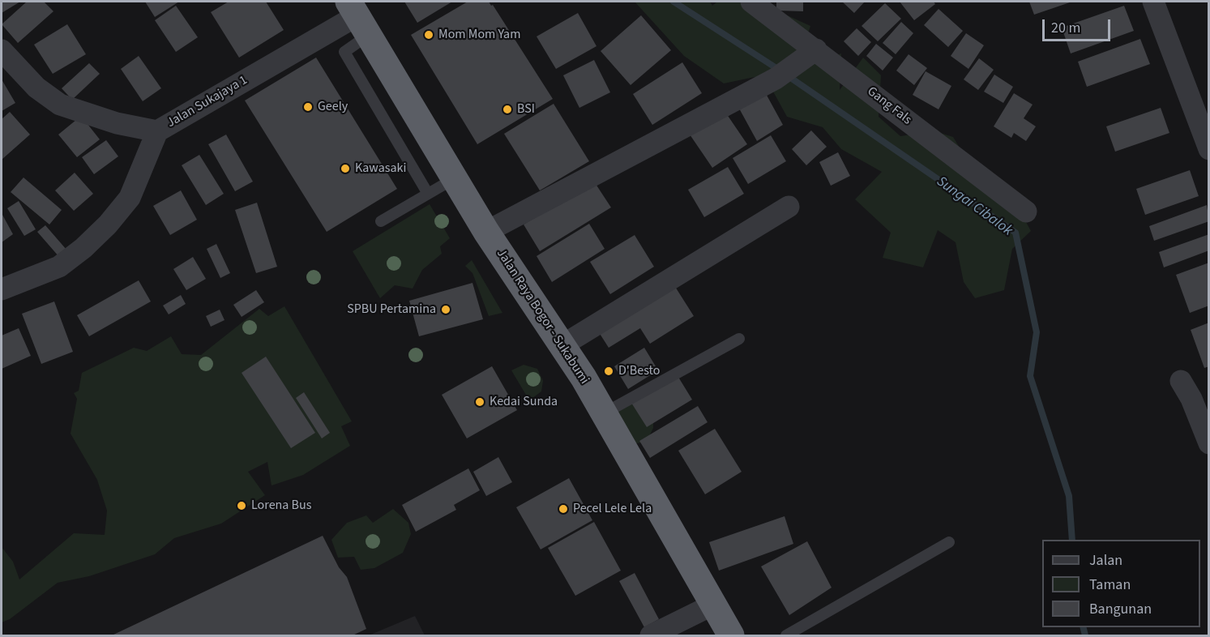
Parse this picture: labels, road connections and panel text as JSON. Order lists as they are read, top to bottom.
{
  "streets": {
    "highway": ["Jalan Raya Bogor - Sukabumi"],
    "street": ["Jalan Sukajaya 1", "Gang Fals"]
  },
  "crossings": [
    ["Jalan Sukajaya 1", "Jalan Raya Bogor - Sukabumi"]
  ],
  "water": ["Sungai Cibalok"],
  "places": [
    "Mom Mom Yam",
    "Geely",
    "BSI",
    "Kawasaki",
    "SPBU Pertamina",
    "D'Besto",
    "Kedai Sunda",
    "Lorena Bus",
    "Pecel Lele Lela"
  ],
  "legend": ["Jalan", "Taman", "Bangunan"],
  "scale_bar": "20 m"
}
